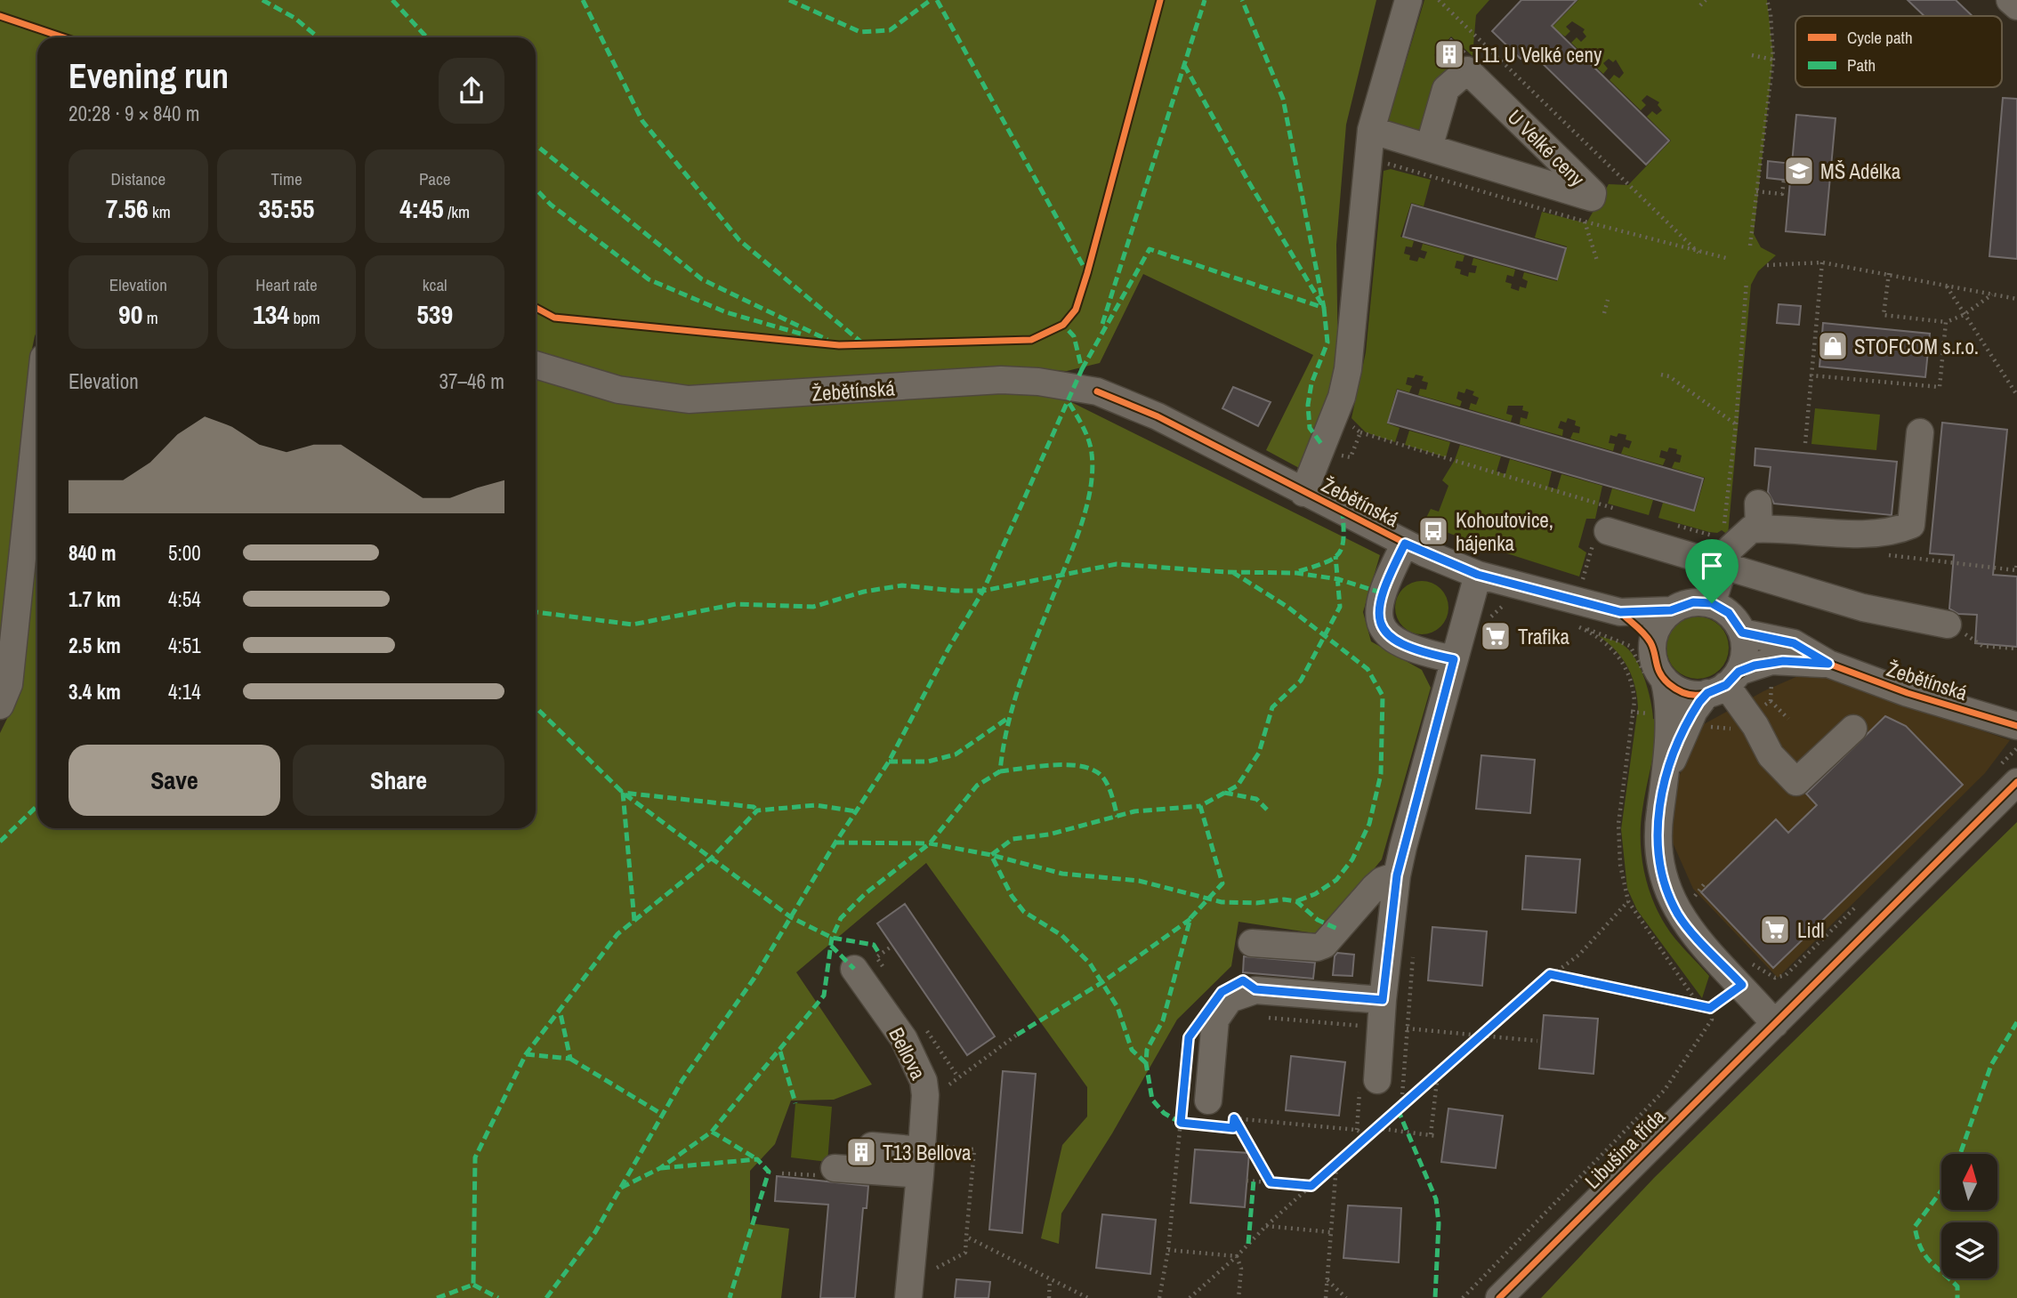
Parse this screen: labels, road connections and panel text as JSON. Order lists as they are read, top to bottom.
{
  "streets": {
    "street": [
      "U Velké ceny",
      "Žebětínská",
      "Bellova",
      "Libušina třída"
    ]
  },
  "places": {
    "building": ["T11 U Velké ceny", "T13 Bellova"],
    "school or university": ["MŠ Adélka"],
    "shop": ["STOFCOM s.r.o."],
    "bus stop": ["Kohoutovice, hájenka"],
    "supermarket": ["Trafika", "Lidl"]
  },
  "legend": ["Cycle path", "Path"],
  "north": "top",
  "page": {
    "heading": ["Evening run", "20:28 · 9 × 840 m"],
    "stats": [
      ["Distance", "7.56 km"],
      ["Time", "35:55"],
      ["Pace", "4:45 /km"],
      ["Elevation", "90 m"],
      ["Heart rate", "134 bpm"],
      ["kcal", "539"]
    ],
    "chart": ["Elevation", "37–46 m"],
    "list": [
      {
        "name": "840 m",
        "note": "5:00"
      },
      {
        "name": "1.7 km",
        "note": "4:54"
      },
      {
        "name": "2.5 km",
        "note": "4:51"
      },
      {
        "name": "3.4 km",
        "note": "4:14"
      }
    ],
    "buttons": ["Save", "Share"]
  }
}
